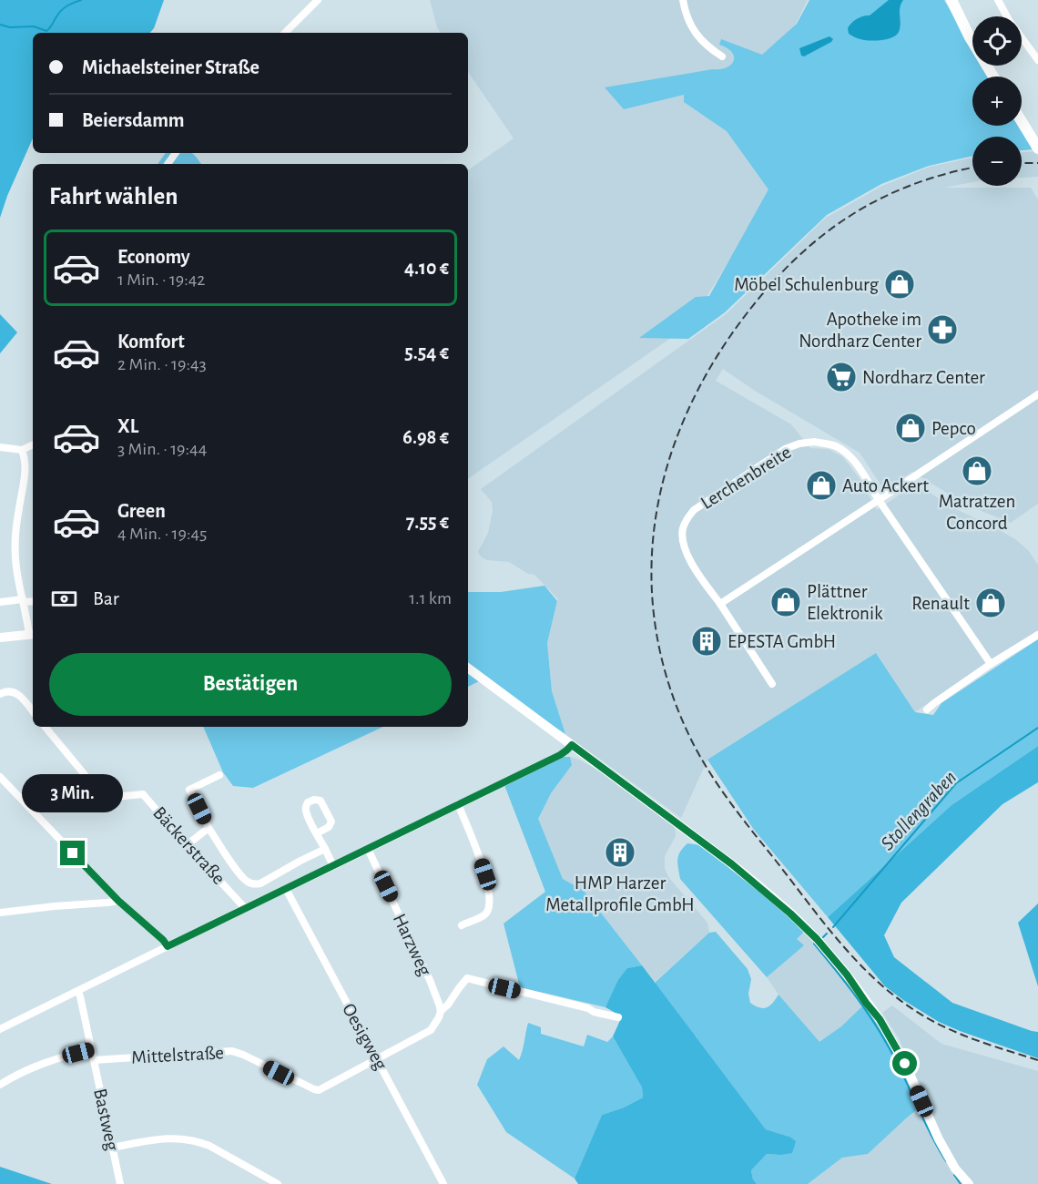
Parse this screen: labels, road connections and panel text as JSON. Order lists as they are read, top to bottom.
{
  "streets": {
    "street": [
      "Lerchenbreite",
      "Bäckerstraße",
      "Harzweg",
      "Oesigweg",
      "Mittelstraße",
      "Bastweg"
    ]
  },
  "crossings": [
    ["Harzweg", "Oesigweg"],
    ["Harzweg", "Mittelstraße"],
    ["Oesigweg", "Mittelstraße"],
    ["Mittelstraße", "Bastweg"]
  ],
  "water": ["Stollengraben"],
  "places": {
    "shop": [
      "Möbel Schulenburg",
      "Pepco",
      "Matratzen Concord",
      "Auto Ackert",
      "Plättner Elektronik",
      "Renault"
    ],
    "pharmacy": ["Apotheke im Nordharz Center"],
    "supermarket": ["Nordharz Center"],
    "building": ["EPESTA GmbH", "HMP Harzer Metallprofile GmbH"]
  },
  "page": {
    "map_buttons": ["+", "−"],
    "banner": ["Michaelsteiner Straße", "Beiersdamm"],
    "heading": "Fahrt wählen",
    "list": [
      {
        "name": "Economy",
        "note": "1 Min. · 19:42",
        "value": "4.10 €"
      },
      {
        "name": "Komfort",
        "note": "2 Min. · 19:43",
        "value": "5.54 €"
      },
      {
        "name": "XL",
        "note": "3 Min. · 19:44",
        "value": "6.98 €"
      },
      {
        "name": "Green",
        "note": "4 Min. · 19:45",
        "value": "7.55 €"
      }
    ],
    "pay": ["Bar", "1.1 km"],
    "buttons": "Bestätigen",
    "bubble": "3 Min."
  }
}
